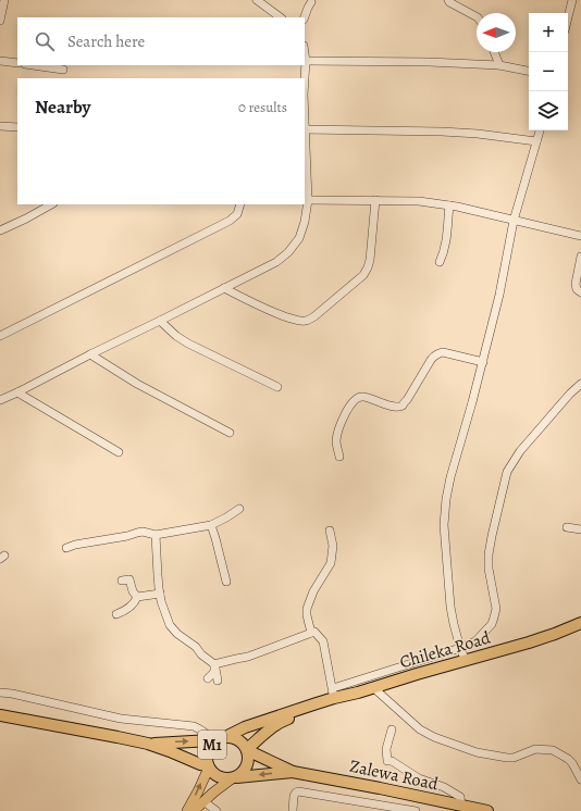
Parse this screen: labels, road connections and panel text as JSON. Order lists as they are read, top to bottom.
{
  "streets": {
    "highway": ["Chileka Road", "M1", "Zalewa Road"]
  },
  "crossings": [
    ["Chileka Road", "M1"],
    ["Chileka Road", "Zalewa Road"],
    ["M1", "Zalewa Road"]
  ],
  "north": "left",
  "page": {
    "map_buttons": ["+", "−"],
    "search": "Search here",
    "heading": ["Nearby", "0 results"]
  }
}
